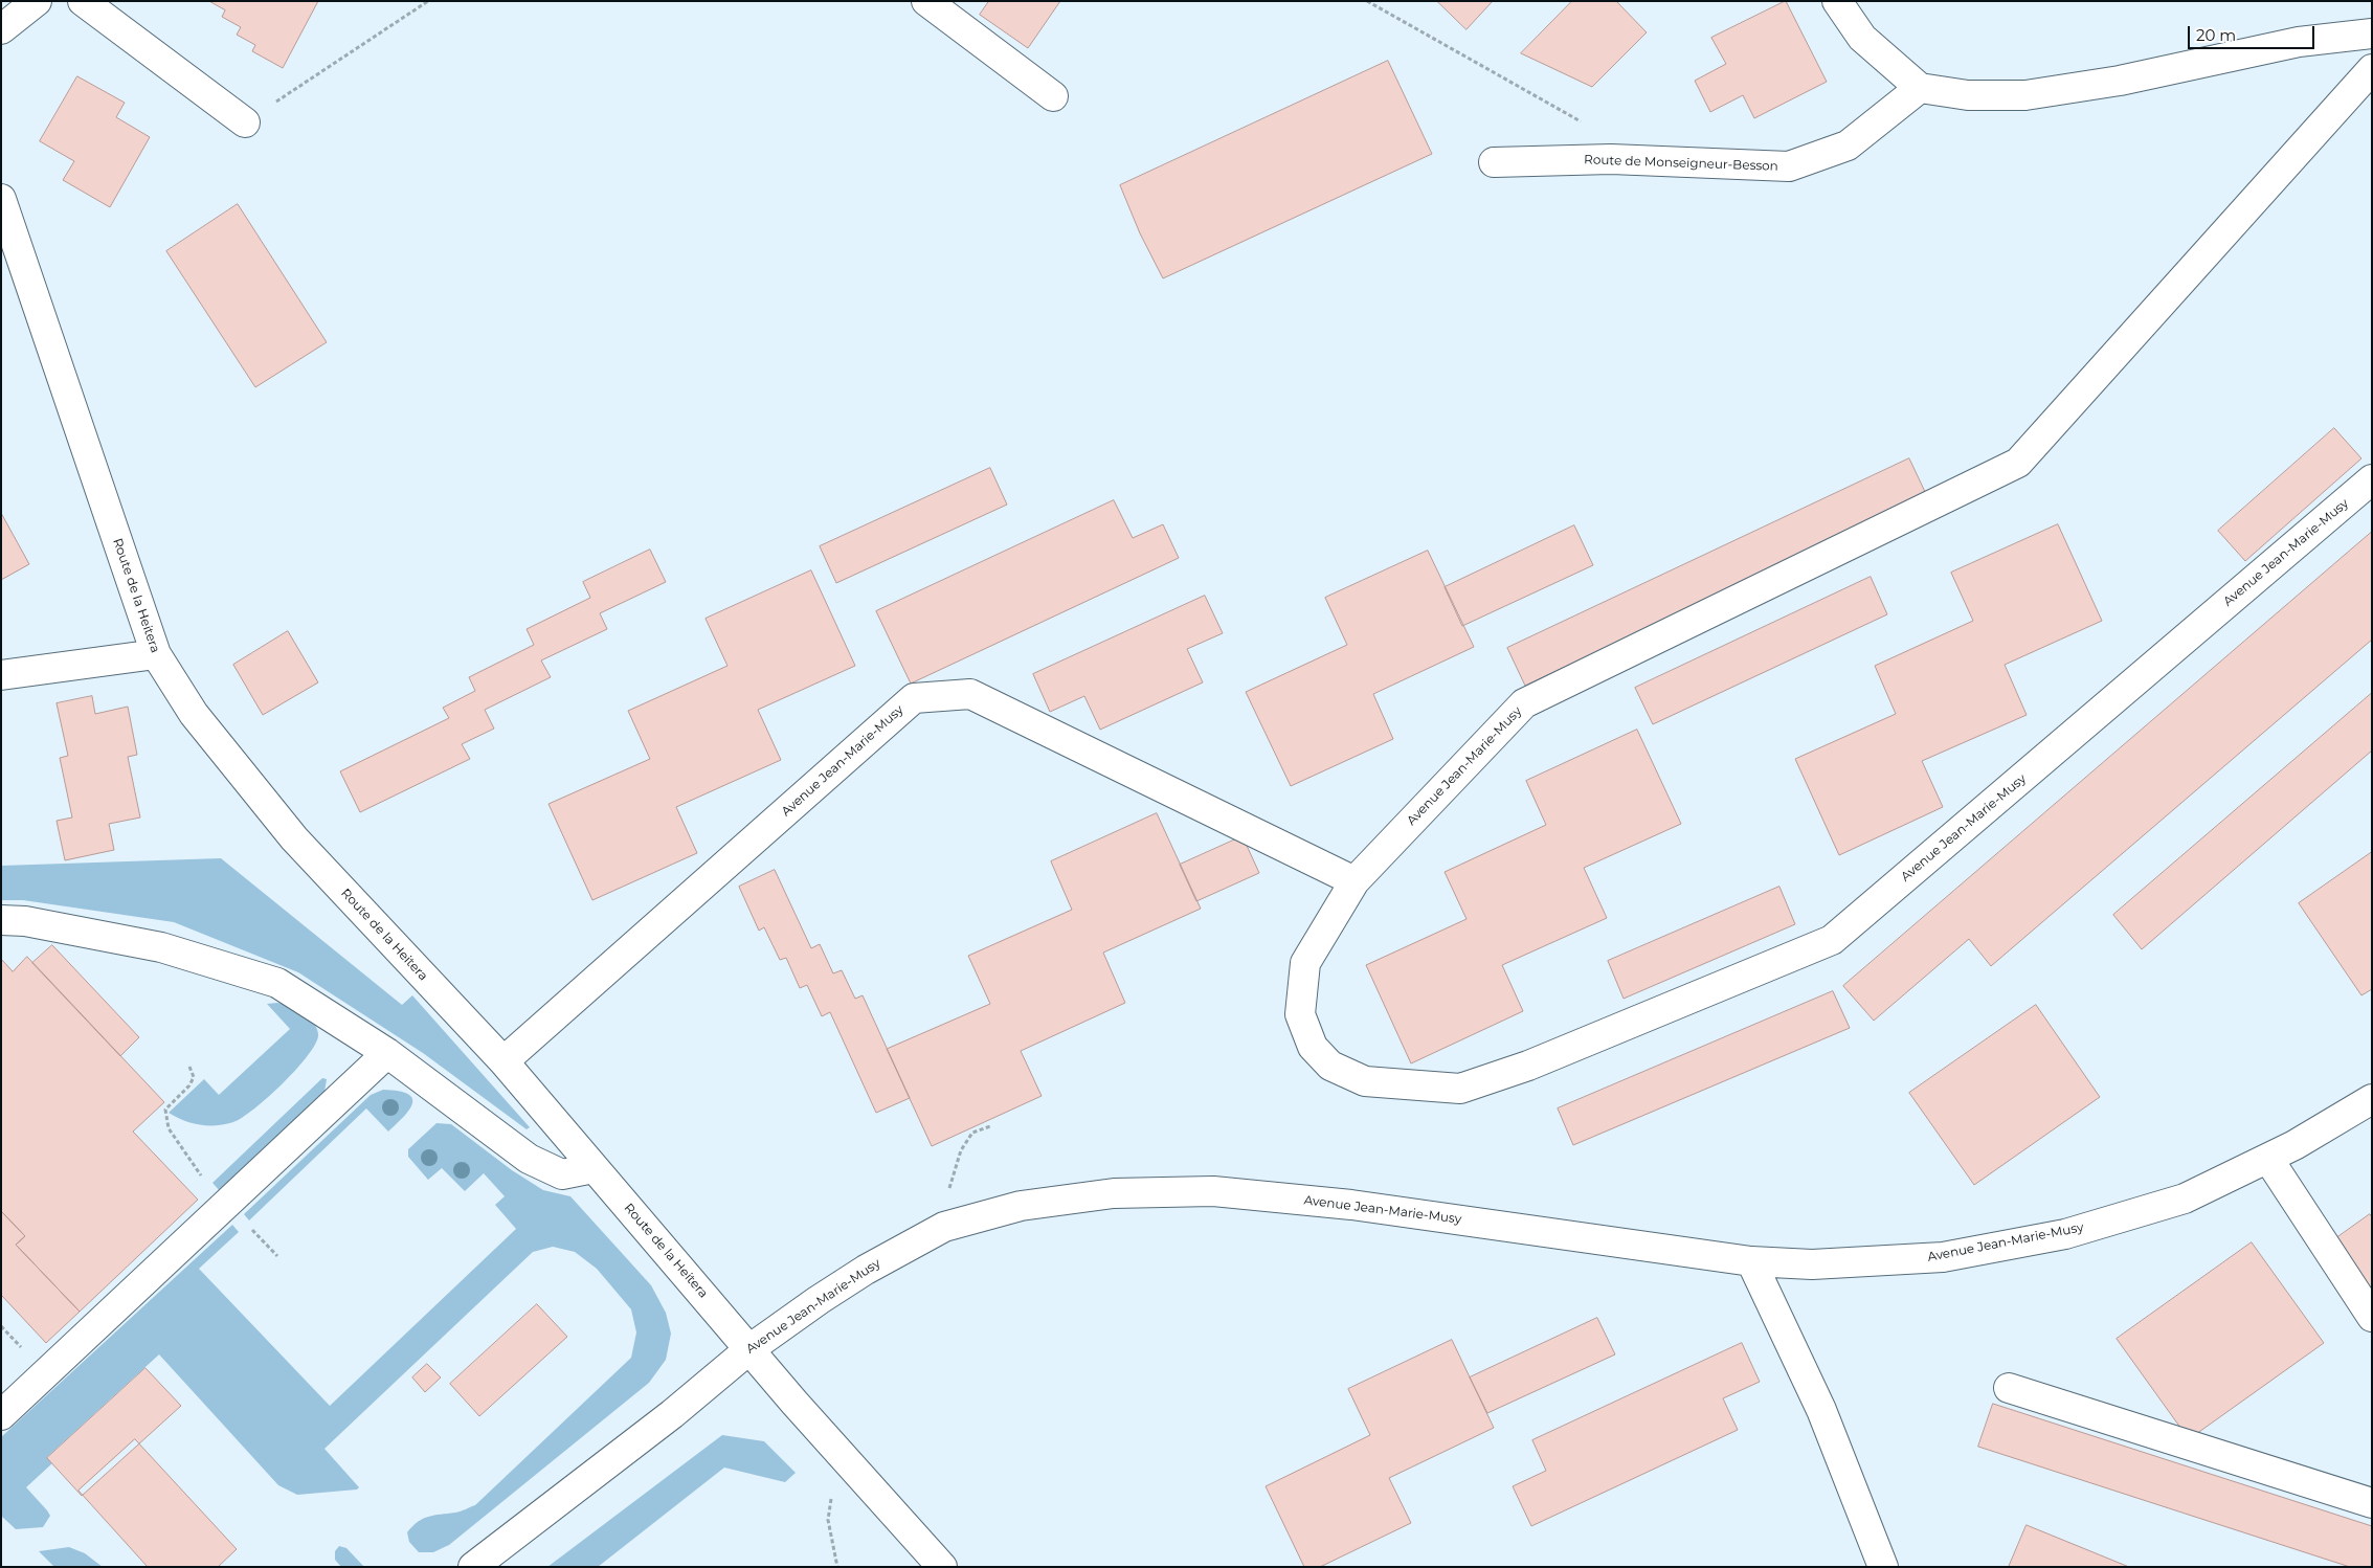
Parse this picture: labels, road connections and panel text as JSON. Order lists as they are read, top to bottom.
{
  "streets": {
    "street": ["Route de Monseigneur-Besson", "Avenue Jean-Marie-Musy", "Route de la Heitera"]
  },
  "crossings": [
    ["Avenue Jean-Marie-Musy", "Route de la Heitera"]
  ],
  "scale_bar": "20 m"
}
